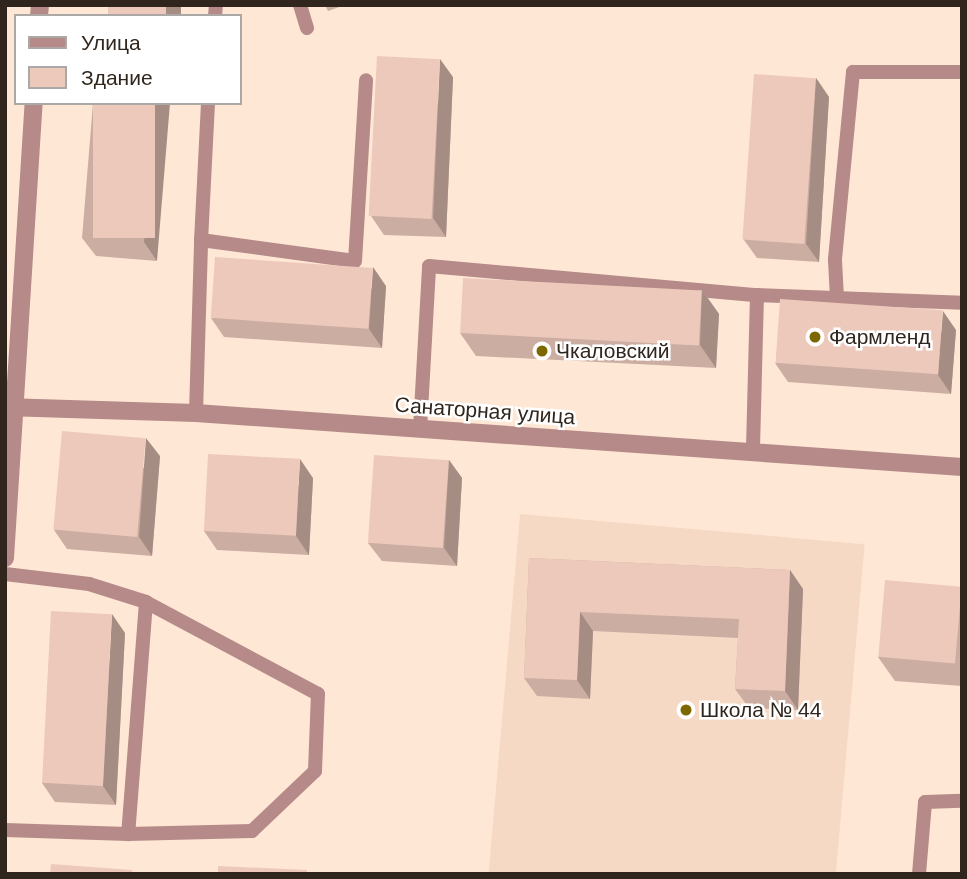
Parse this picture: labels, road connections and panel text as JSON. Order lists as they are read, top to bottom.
{
  "streets": {
    "street": ["Санаторная улица"]
  },
  "places": ["Фармленд", "Чкаловский", "Школа № 44"],
  "legend": ["Улица", "Здание"]
}
